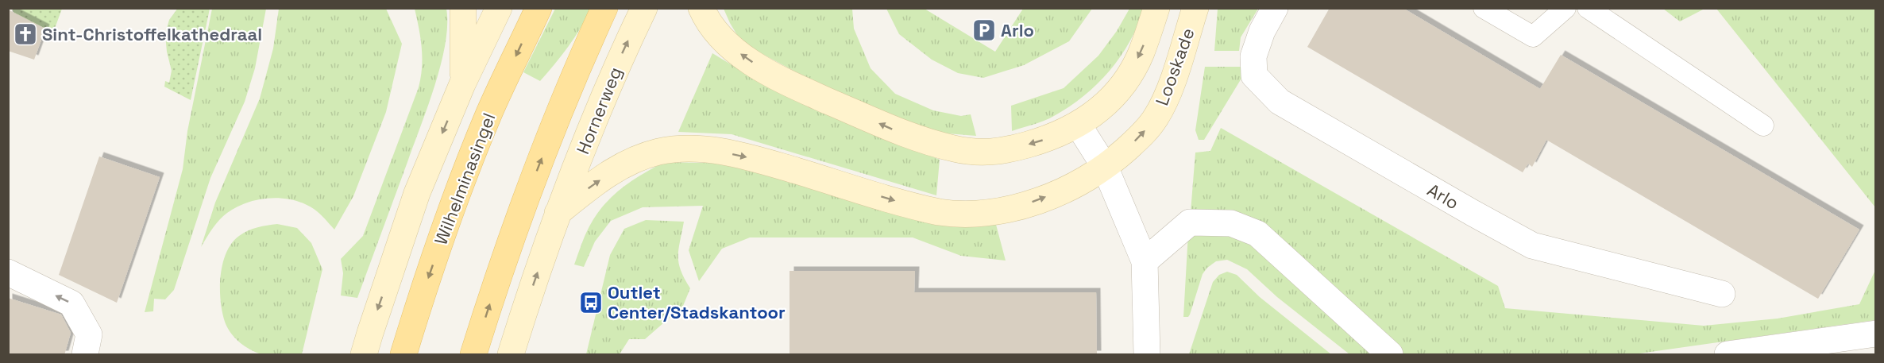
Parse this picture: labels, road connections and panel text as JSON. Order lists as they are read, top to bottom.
{
  "streets": {
    "main road": ["Looskade", "Hornerweg", "Wilhelminasingel"],
    "street": ["Arlo"]
  },
  "crossings": [
    ["Looskade", "Hornerweg"]
  ],
  "places": {
    "parking": ["Arlo"],
    "church": ["Sint-Christoffelkathedraal"],
    "bus stop": ["Outlet Center/Stadskantoor"]
  }
}
